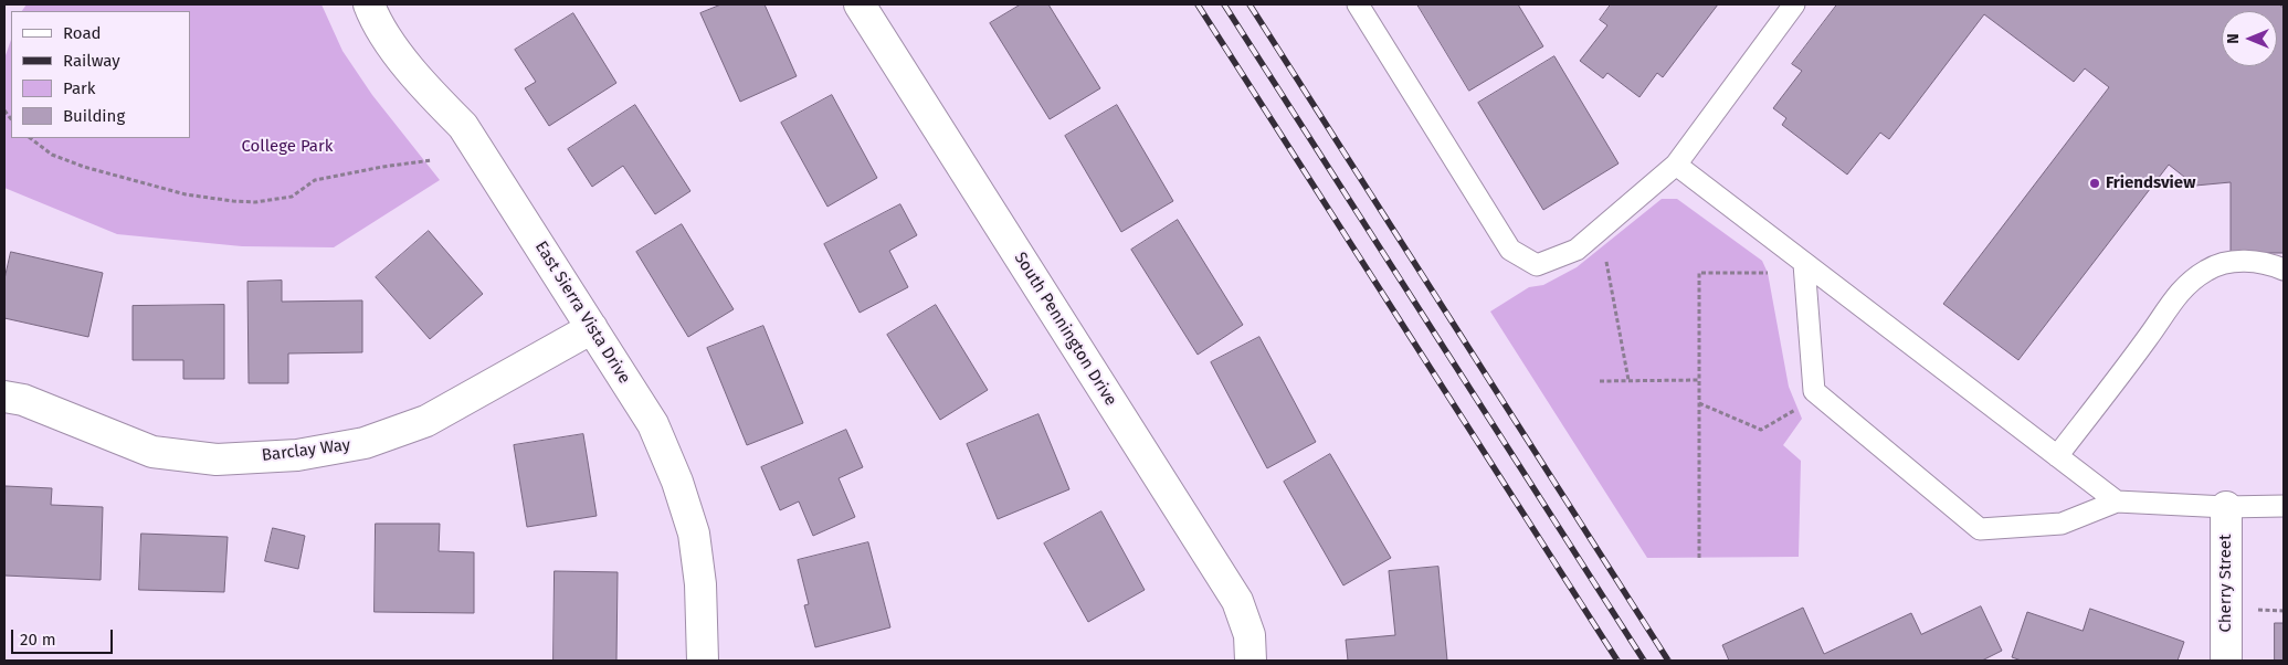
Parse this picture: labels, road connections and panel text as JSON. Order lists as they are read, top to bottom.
{
  "streets": {
    "street": [
      "East Sierra Vista Drive",
      "South Pennington Drive",
      "Barclay Way",
      "Cherry Street"
    ]
  },
  "crossings": [
    ["East Sierra Vista Drive", "Barclay Way"]
  ],
  "parks": ["College Park"],
  "places": ["Friendsview"],
  "legend": [
    "Road",
    "Railway",
    "Park",
    "Building"
  ],
  "scale_bar": "20 m",
  "north": "left"
}
